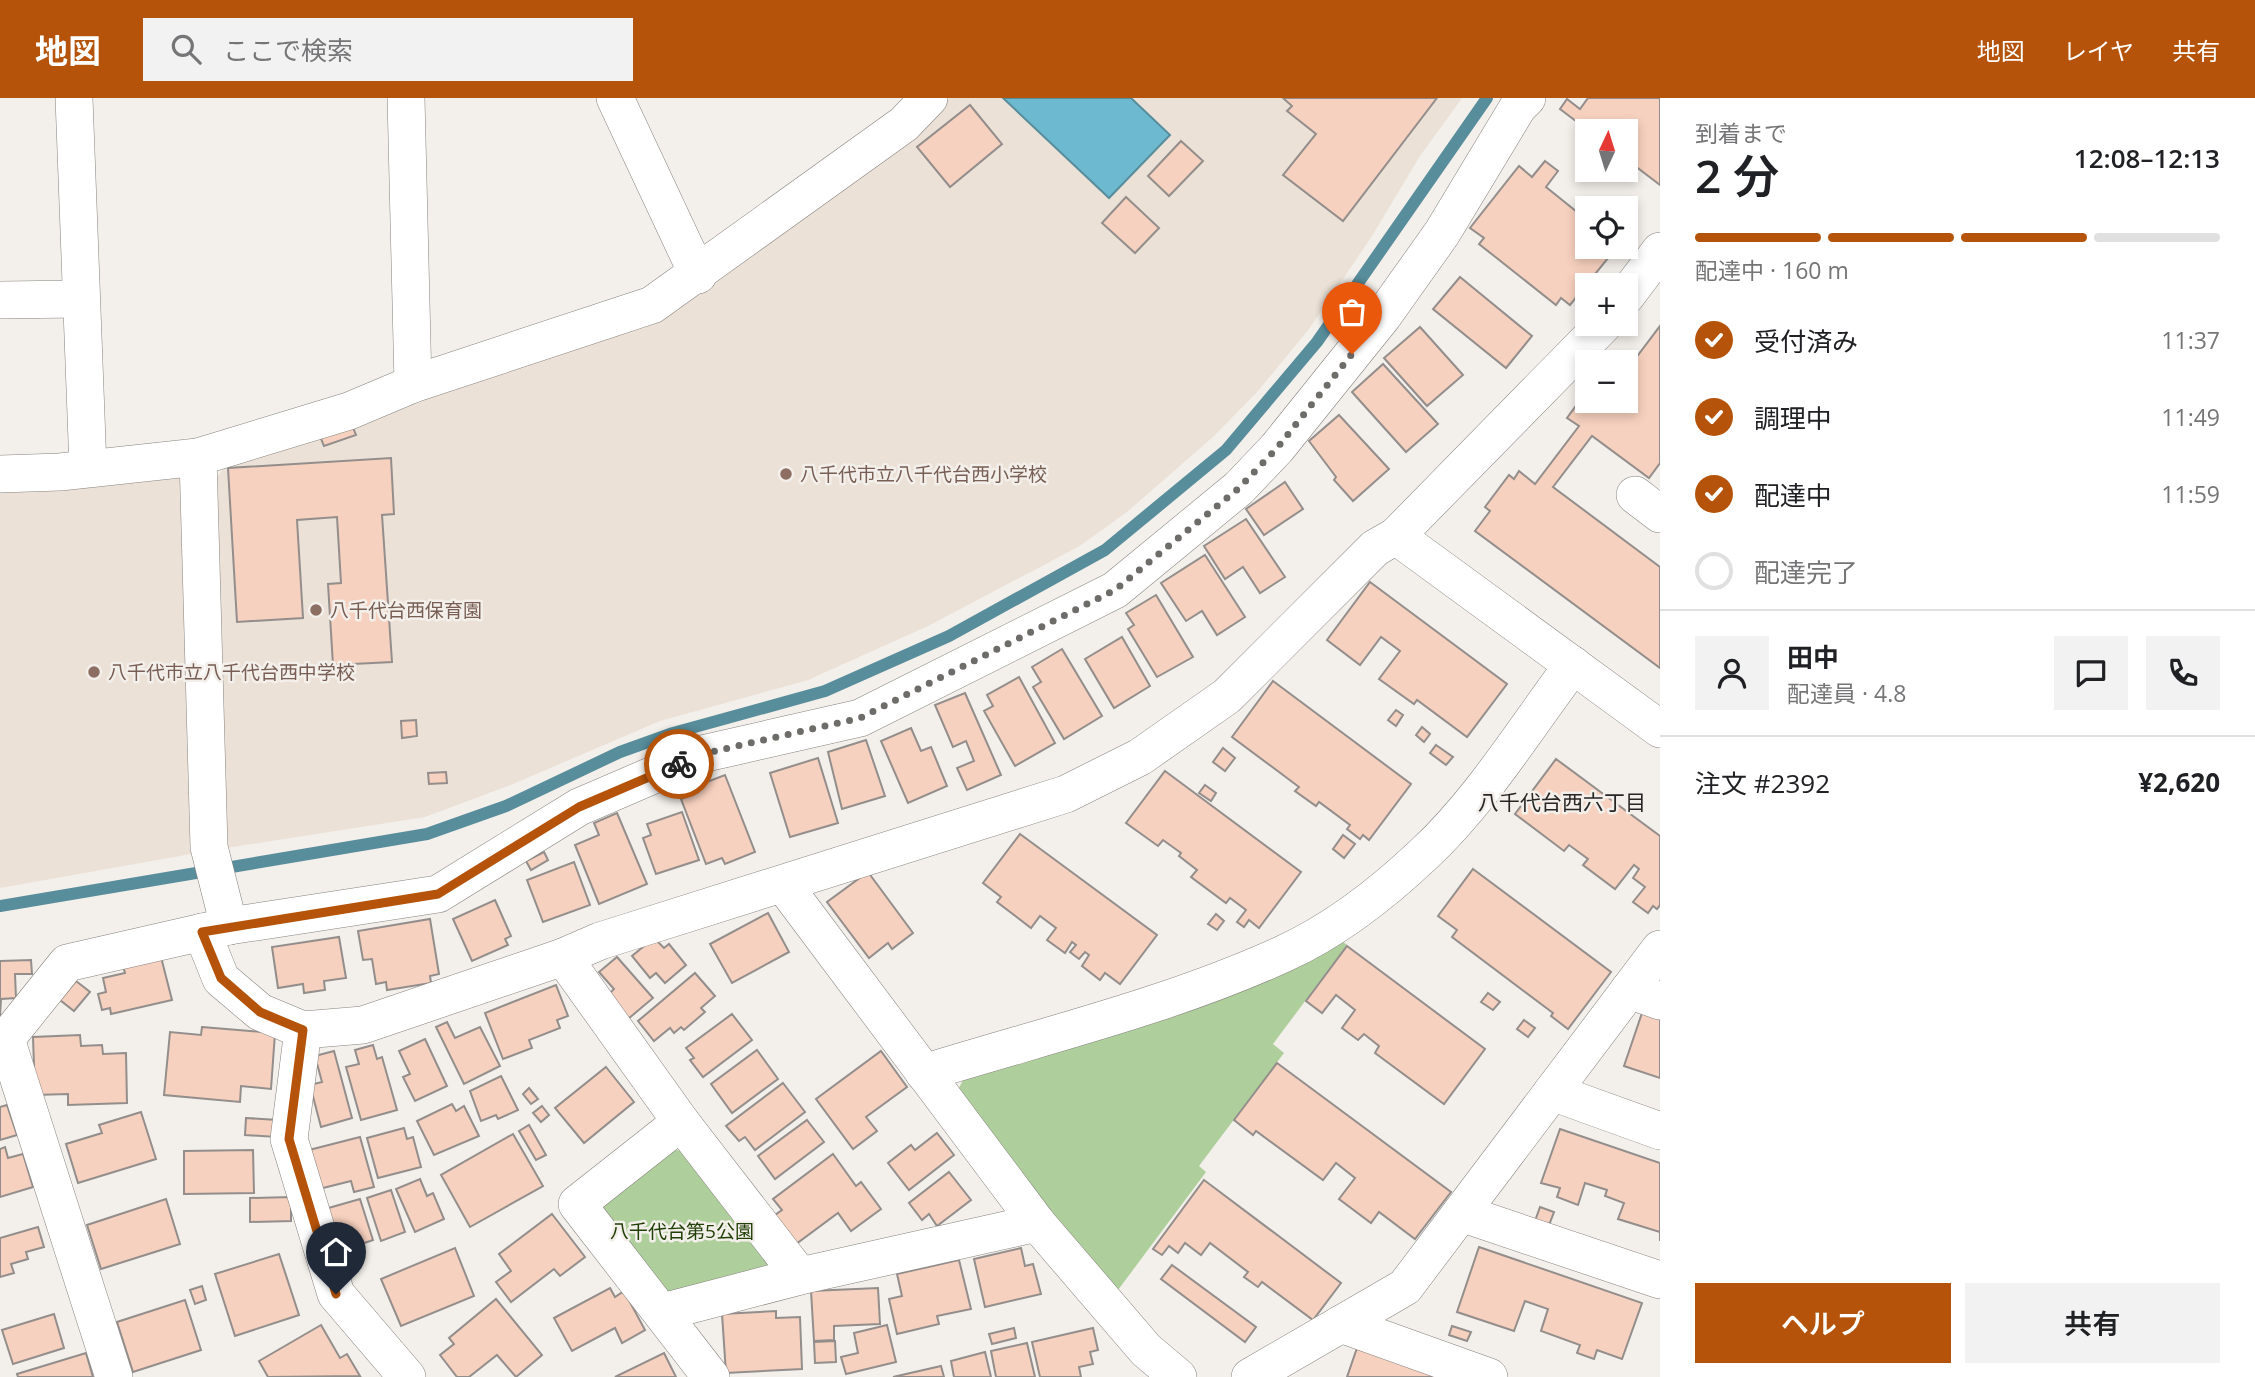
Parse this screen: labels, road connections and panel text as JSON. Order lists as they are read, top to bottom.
{
  "districts": ["八千代台西六丁目"],
  "parks": ["八千代台第5公園"],
  "places": ["八千代市立八千代台西小学校", "八千代台西保育園", "八千代市立八千代台西中学校"],
  "north": "top",
  "page": {
    "header": "地図",
    "search": "ここで検索",
    "nav": ["地図", "レイヤ", "共有"],
    "heading": ["2 分", "到着まで", "12:08–12:13"],
    "panel": [
      "田中",
      "配達員 · 4.8",
      "注文 #2392",
      "¥2,620"
    ],
    "map_buttons": ["+", "−"],
    "bar": "配達中 · 160 m",
    "list": [
      ["受付済み", "11:37"],
      ["調理中", "11:49"],
      ["配達中", "11:59"],
      "配達完了"
    ],
    "buttons": ["ヘルプ", "共有"]
  }
}
